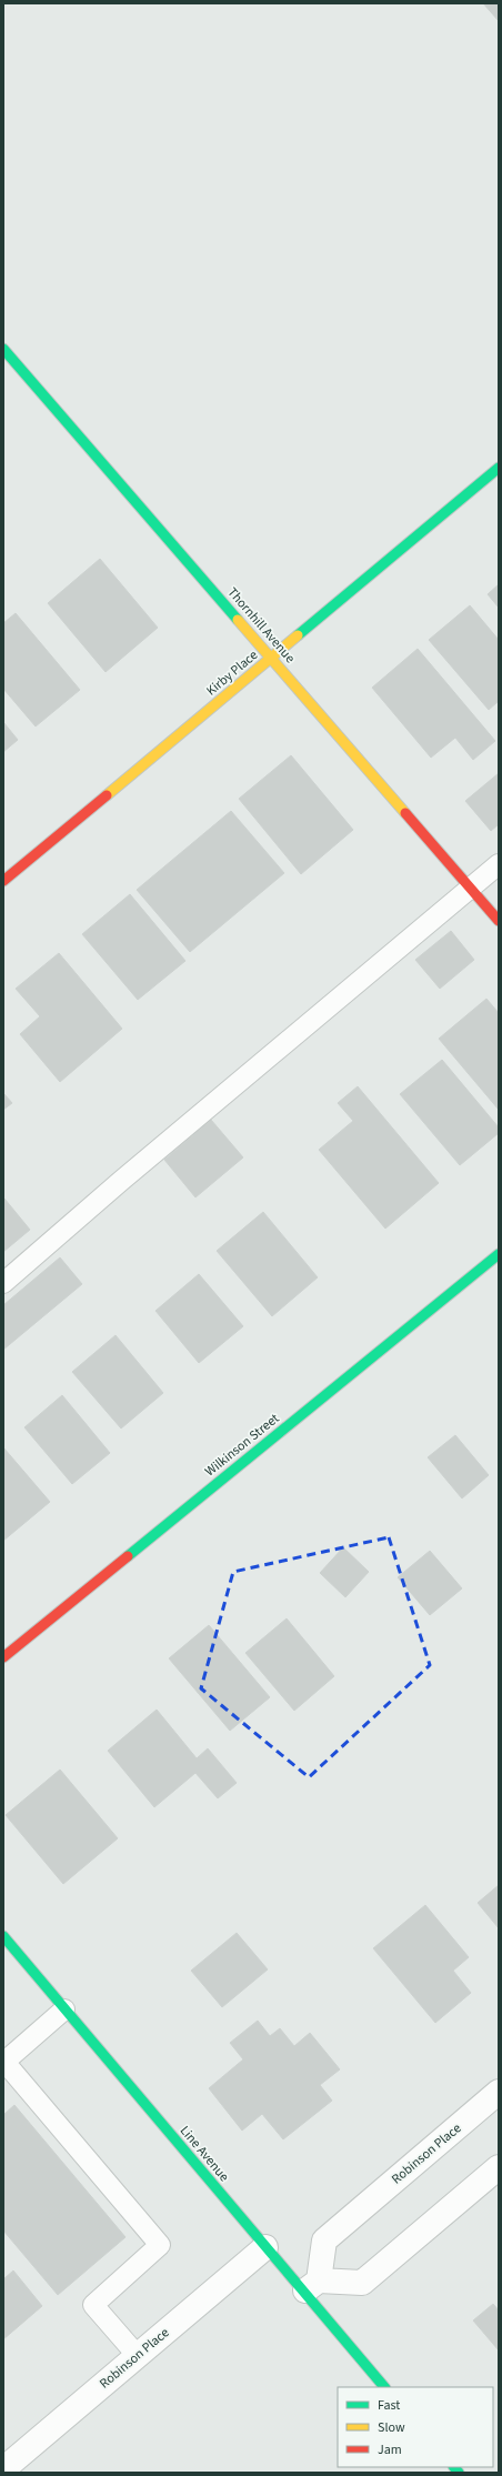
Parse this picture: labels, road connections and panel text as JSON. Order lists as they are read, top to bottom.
{
  "streets": {
    "street": [
      "Thornhill Avenue",
      "Kirby Place",
      "Wilkinson Street",
      "Line Avenue",
      "Robinson Place"
    ]
  },
  "crossings": [
    ["Thornhill Avenue", "Kirby Place"],
    ["Line Avenue", "Robinson Place"]
  ],
  "legend": ["Fast", "Slow", "Jam"]
}
